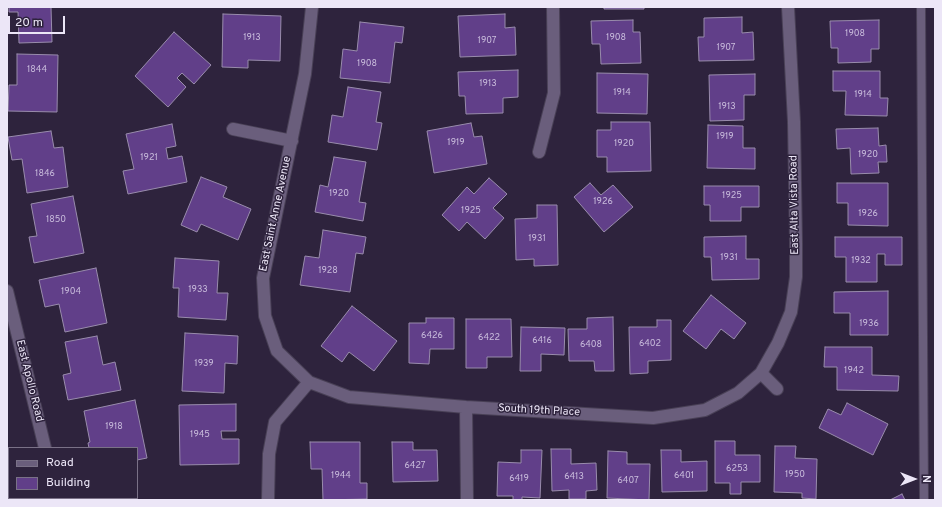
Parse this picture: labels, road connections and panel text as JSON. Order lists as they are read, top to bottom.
{
  "streets": {
    "street": [
      "East Alta Vista Road",
      "East Saint Anne Avenue",
      "East Apollo Road",
      "South 19th Place"
    ]
  },
  "crossings": [
    ["East Alta Vista Road", "South 19th Place"],
    ["East Saint Anne Avenue", "South 19th Place"]
  ],
  "house_numbers": [
    "1908",
    "1913",
    "1908",
    "1907",
    "1907",
    "1908",
    "1844",
    "1913",
    "1914",
    "1914",
    "1913",
    "1919",
    "1919",
    "1920",
    "1920",
    "1921",
    "1846",
    "1920",
    "1925",
    "1926",
    "1925",
    "1926",
    "1850",
    "1931",
    "1931",
    "1932",
    "1928",
    "1933",
    "1904",
    "1936",
    "6426",
    "6422",
    "6416",
    "6402",
    "6408",
    "1939",
    "1942",
    "1918",
    "1945",
    "6427",
    "6253",
    "1950",
    "1944",
    "6401",
    "6413",
    "6419",
    "6407"
  ],
  "legend": ["Road", "Building"],
  "scale_bar": "20 m",
  "north": "right"
}
